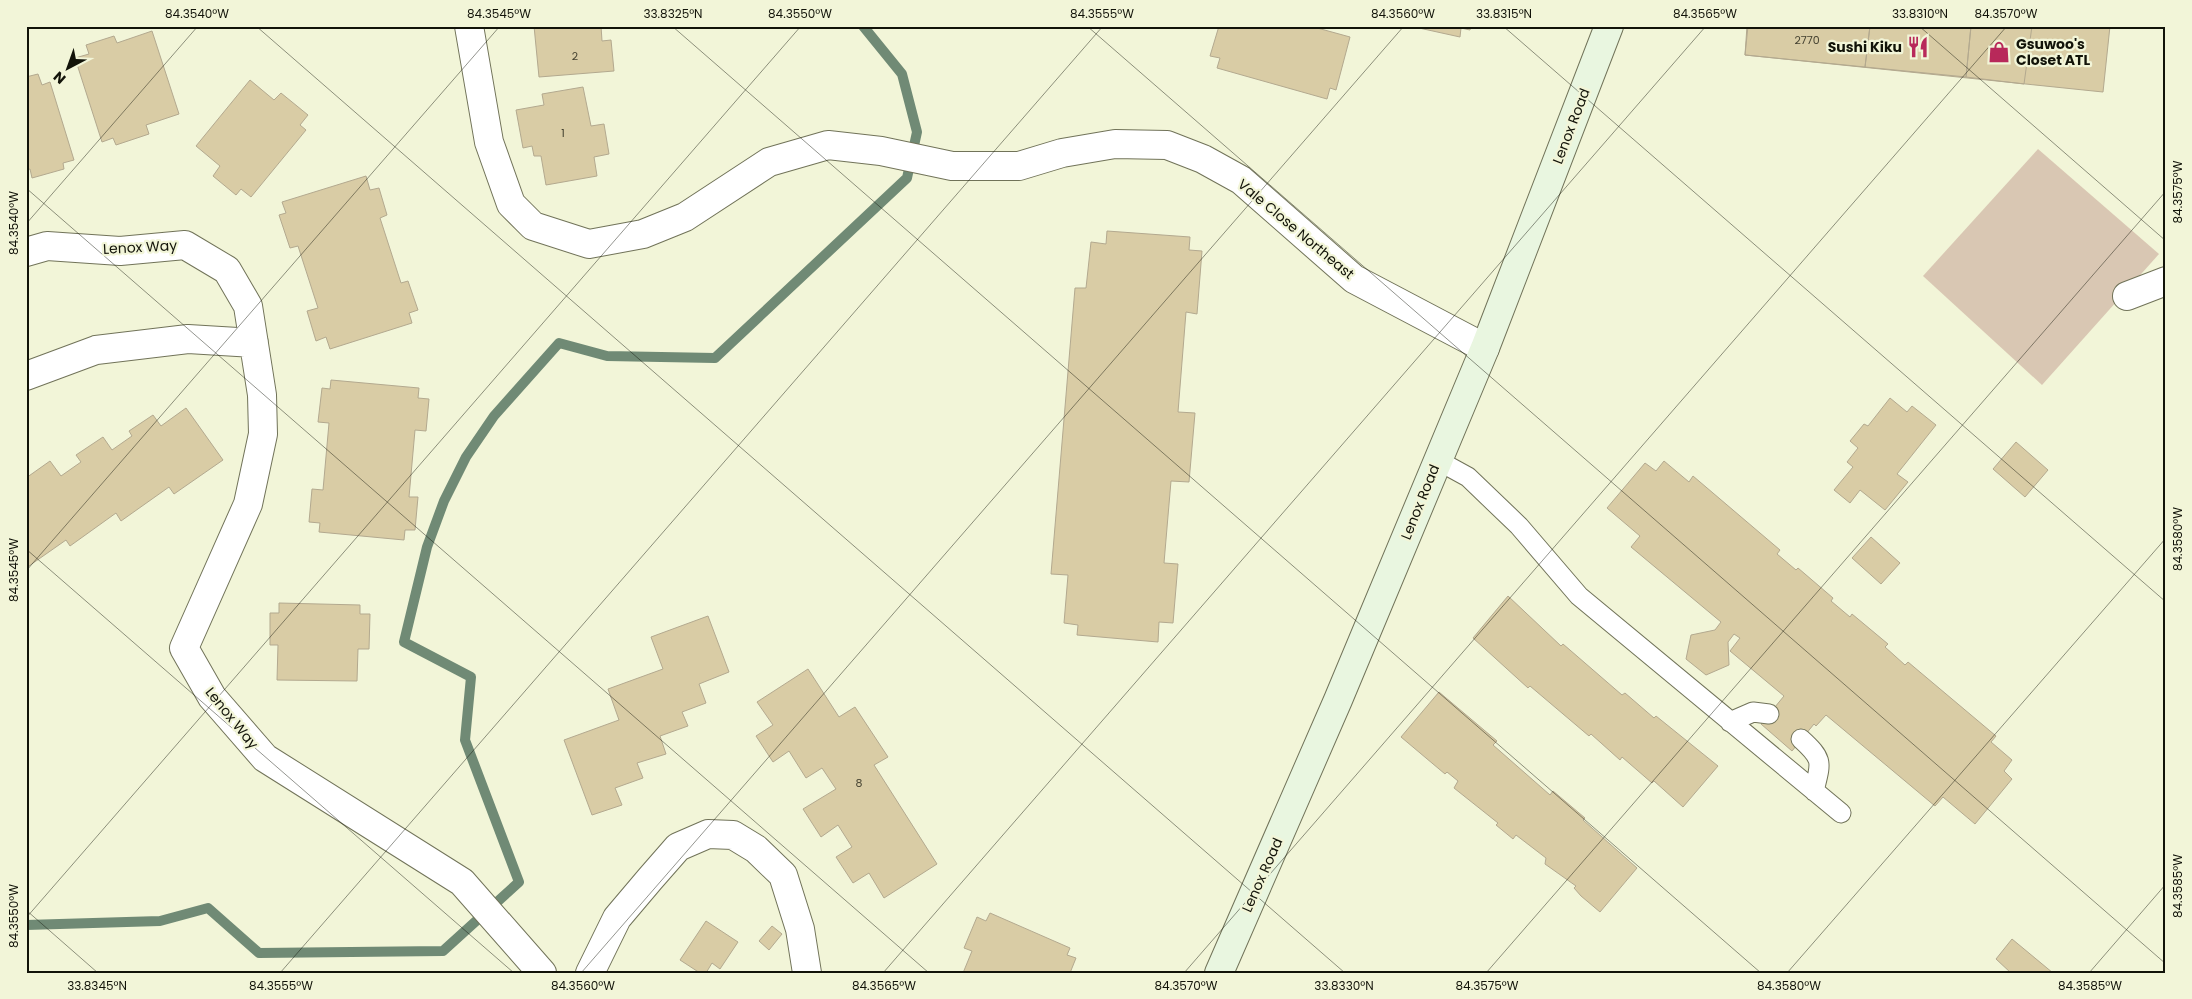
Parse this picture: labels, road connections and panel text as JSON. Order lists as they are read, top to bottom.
{
  "streets": {
    "street": ["Lenox Road", "Vale Close Northeast", "Lenox Way"]
  },
  "crossings": [
    ["Lenox Road", "Vale Close Northeast"]
  ],
  "places": {
    "restaurant": ["Sushi Kiku"],
    "shop": ["Gsuwoo's Closet ATL"]
  },
  "house_numbers": [
    "2770",
    "2",
    "1",
    "8"
  ],
  "north": "bottom left",
  "coordinates": [
    "84.3540°W",
    "84.3545°W",
    "33.8325°N",
    "84.3550°W",
    "84.3555°W",
    "84.3560°W",
    "33.8315°N",
    "84.3565°W",
    "33.8310°N",
    "84.3570°W",
    "84.3575°W",
    "84.3580°W",
    "84.3585°W",
    "33.8345°N",
    "33.8330°N"
  ]
}
